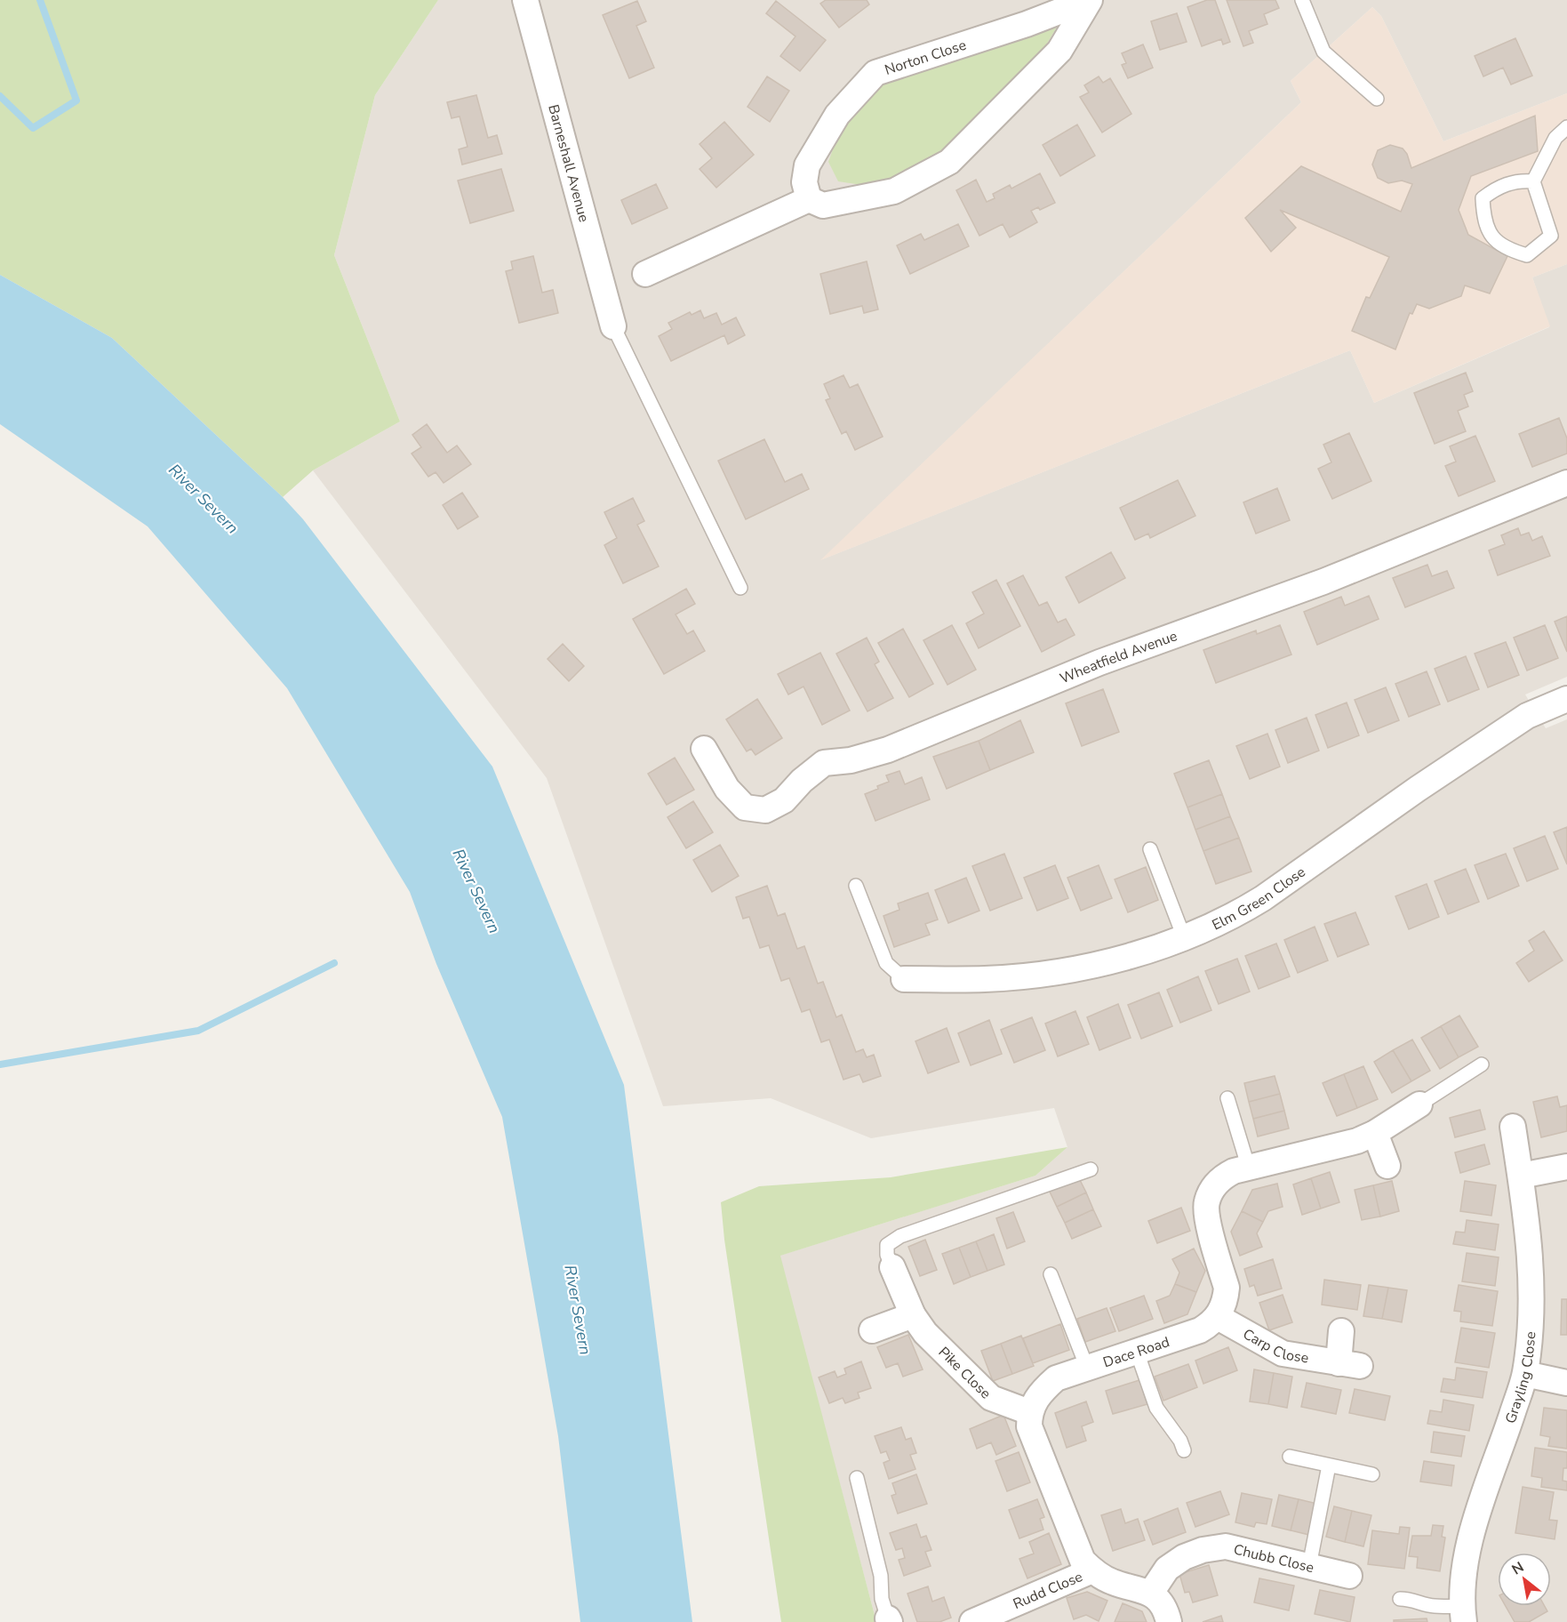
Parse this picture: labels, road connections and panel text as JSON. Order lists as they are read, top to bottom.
{
  "streets": {
    "street": [
      "Norton Close",
      "Barneshall Avenue",
      "Wheatfield Avenue",
      "Elm Green Close",
      "Carp Close",
      "Dace Road",
      "Pike Close",
      "Grayling Close",
      "Chubb Close",
      "Rudd Close"
    ]
  },
  "crossings": [
    ["Carp Close", "Dace Road"],
    ["Dace Road", "Pike Close"]
  ],
  "water": ["River Severn"],
  "north": "top left"
}
